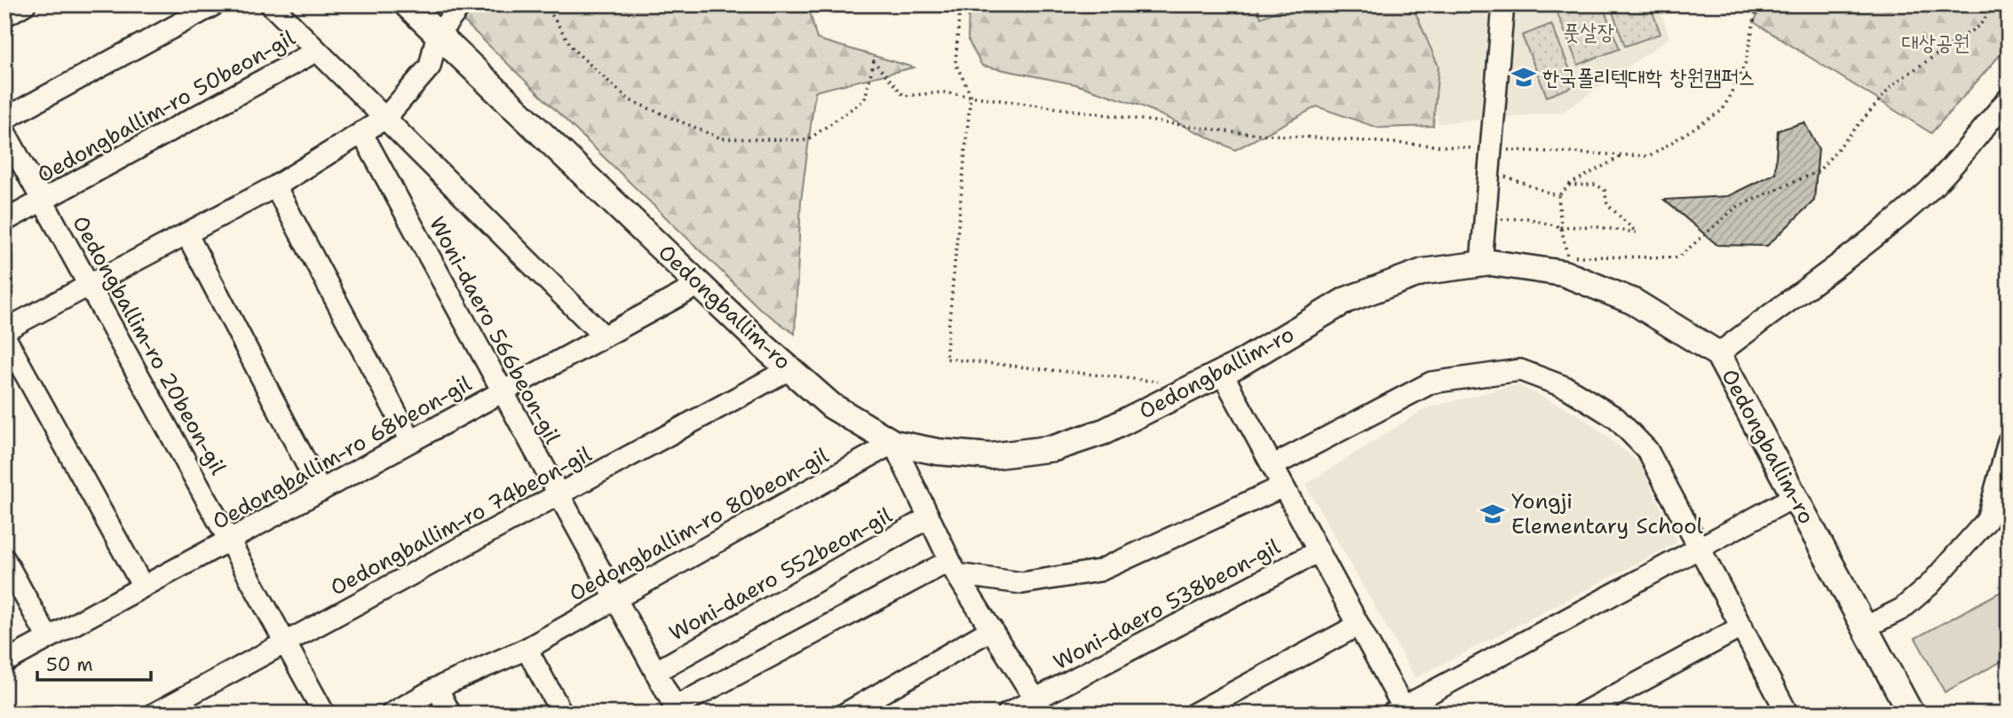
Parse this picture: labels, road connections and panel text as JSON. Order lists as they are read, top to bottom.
{
  "streets": {
    "main road": ["Oedongballim-ro"],
    "street": [
      "Oedongballim-ro 50beon-gil",
      "Woni-daero 566beon-gil",
      "Oedongballim-ro 20beon-gil",
      "Oedongballim-ro 68beon-gil",
      "Oedongballim-ro 74beon-gil",
      "Oedongballim-ro 80beon-gil",
      "Woni-daero 552beon-gil",
      "Woni-daero 538beon-gil"
    ]
  },
  "crossings": [
    ["Oedongballim-ro 50beon-gil", "Oedongballim-ro 20beon-gil"],
    ["Oedongballim-ro", "Oedongballim-ro 68beon-gil"],
    ["Oedongballim-ro", "Oedongballim-ro 74beon-gil"],
    ["Oedongballim-ro", "Oedongballim-ro 80beon-gil"],
    ["Oedongballim-ro", "Woni-daero 552beon-gil"],
    ["Oedongballim-ro", "Woni-daero 538beon-gil"],
    ["Woni-daero 566beon-gil", "Oedongballim-ro 68beon-gil"],
    ["Woni-daero 566beon-gil", "Oedongballim-ro 74beon-gil"],
    ["Woni-daero 566beon-gil", "Oedongballim-ro 80beon-gil"],
    ["Woni-daero 566beon-gil", "Woni-daero 552beon-gil"],
    ["Oedongballim-ro 20beon-gil", "Oedongballim-ro 68beon-gil"],
    ["Oedongballim-ro 20beon-gil", "Oedongballim-ro 74beon-gil"],
    ["Oedongballim-ro 80beon-gil", "Woni-daero 552beon-gil"],
    ["Woni-daero 552beon-gil", "Woni-daero 538beon-gil"]
  ],
  "parks": ["풋살장", "대상공원"],
  "places": {
    "school or university": ["한국폴리텍대학 창원캠퍼스", "Yongji Elementary School"]
  },
  "scale_bar": "50 m"
}
